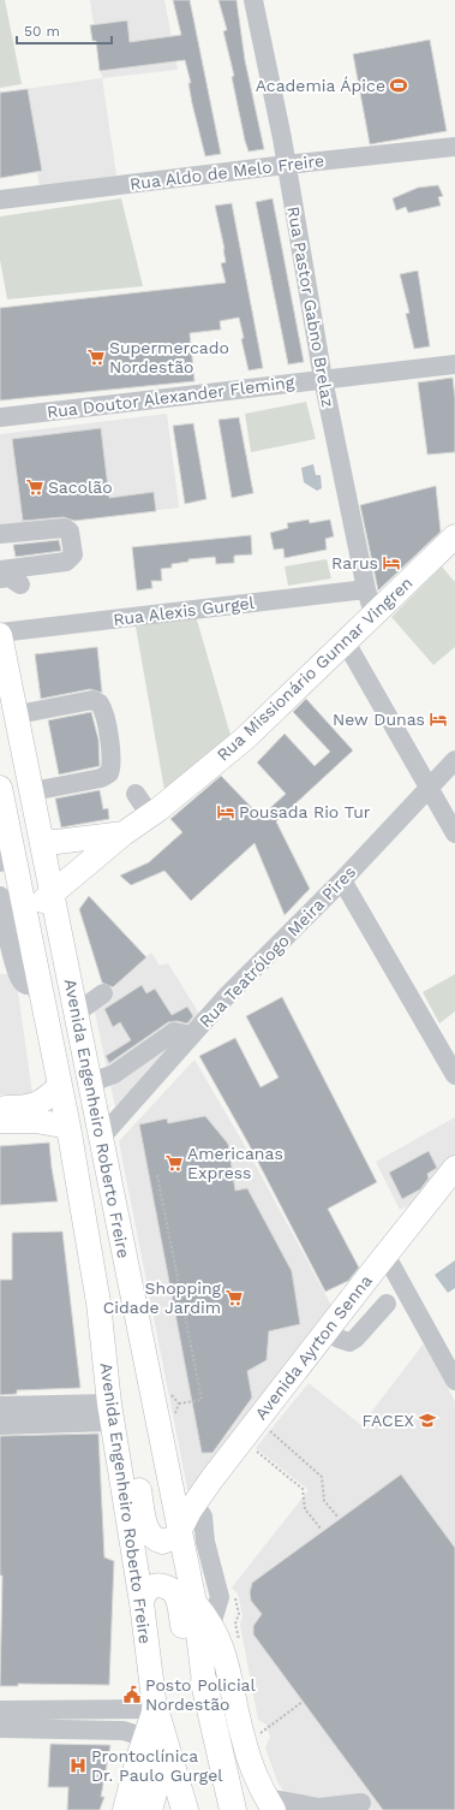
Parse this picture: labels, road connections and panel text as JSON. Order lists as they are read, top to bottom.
{
  "streets": {
    "main road": ["Rua Missionário Gunnar Vingren", "Avenida Engenheiro Roberto Freire", "Avenida Ayrton Senna"],
    "street": [
      "Rua Aldo de Melo Freire",
      "Rua Pastor Gabno Brelaz",
      "Rua Doutor Alexander Fleming",
      "Rua Alexis Gurgel",
      "Rua Teatrólogo Meira Pires"
    ]
  },
  "crossings": [
    ["Rua Aldo de Melo Freire", "Rua Pastor Gabno Brelaz"],
    ["Rua Pastor Gabno Brelaz", "Rua Doutor Alexander Fleming"],
    ["Rua Pastor Gabno Brelaz", "Rua Alexis Gurgel"],
    ["Rua Pastor Gabno Brelaz", "Rua Missionário Gunnar Vingren"],
    ["Rua Alexis Gurgel", "Avenida Engenheiro Roberto Freire"],
    ["Rua Missionário Gunnar Vingren", "Avenida Engenheiro Roberto Freire"],
    ["Rua Teatrólogo Meira Pires", "Avenida Engenheiro Roberto Freire"],
    ["Avenida Engenheiro Roberto Freire", "Avenida Ayrton Senna"]
  ],
  "places": {
    "sports": ["Academia Ápice"],
    "supermarket": [
      "Supermercado Nordestão",
      "Sacolão",
      "Americanas Express",
      "Shopping Cidade Jardim"
    ],
    "hotel": ["Rarus", "New Dunas", "Pousada Rio Tur"],
    "school or university": ["FACEX"],
    "public building": ["Posto Policial Nordestão"],
    "hospital": ["Prontoclínica Dr. Paulo Gurgel"]
  },
  "scale_bar": "50 m"
}
